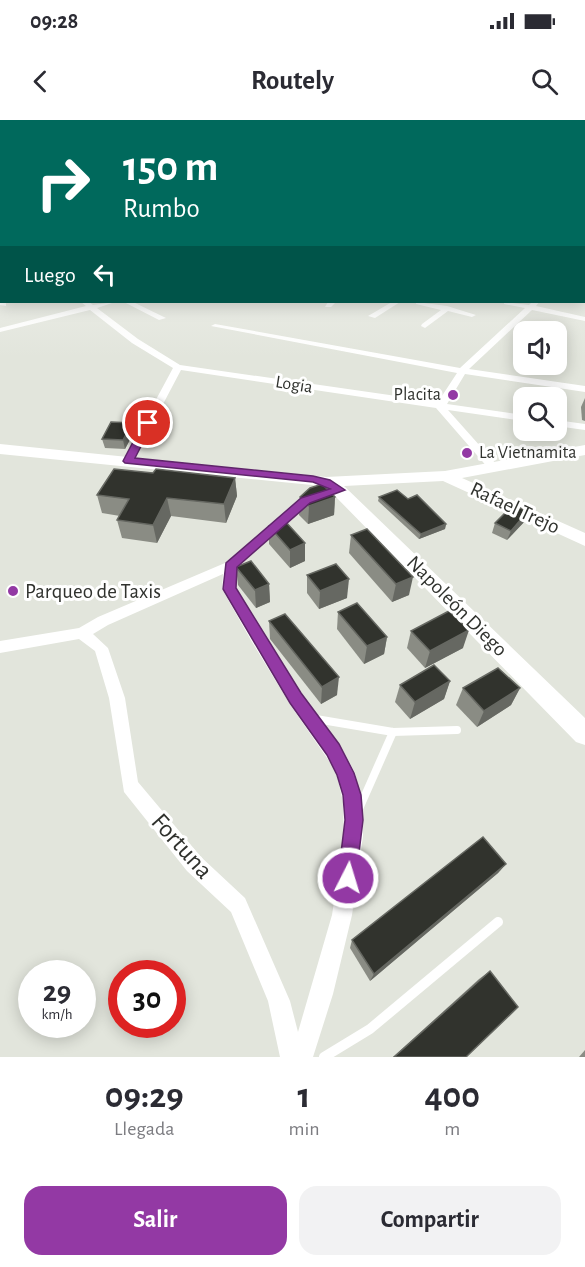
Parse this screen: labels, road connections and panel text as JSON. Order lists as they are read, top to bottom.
{
  "streets": {
    "main road": ["Rafael Trejo", "Napoleón Diego"],
    "street": ["Logia", "Fortuna"]
  },
  "places": ["Placita", "La Vietnamita", "Parqueo de Taxis"],
  "page": {
    "status": "09:28",
    "header": "Routely",
    "turn": ["150 m", "Rumbo"],
    "then": "Luego",
    "speed": "29 km/h",
    "limit": "30",
    "eta": [
      "09:29",
      "Llegada",
      "1",
      "min",
      "400",
      "m"
    ],
    "buttons": ["Salir", "Compartir"]
  }
}
